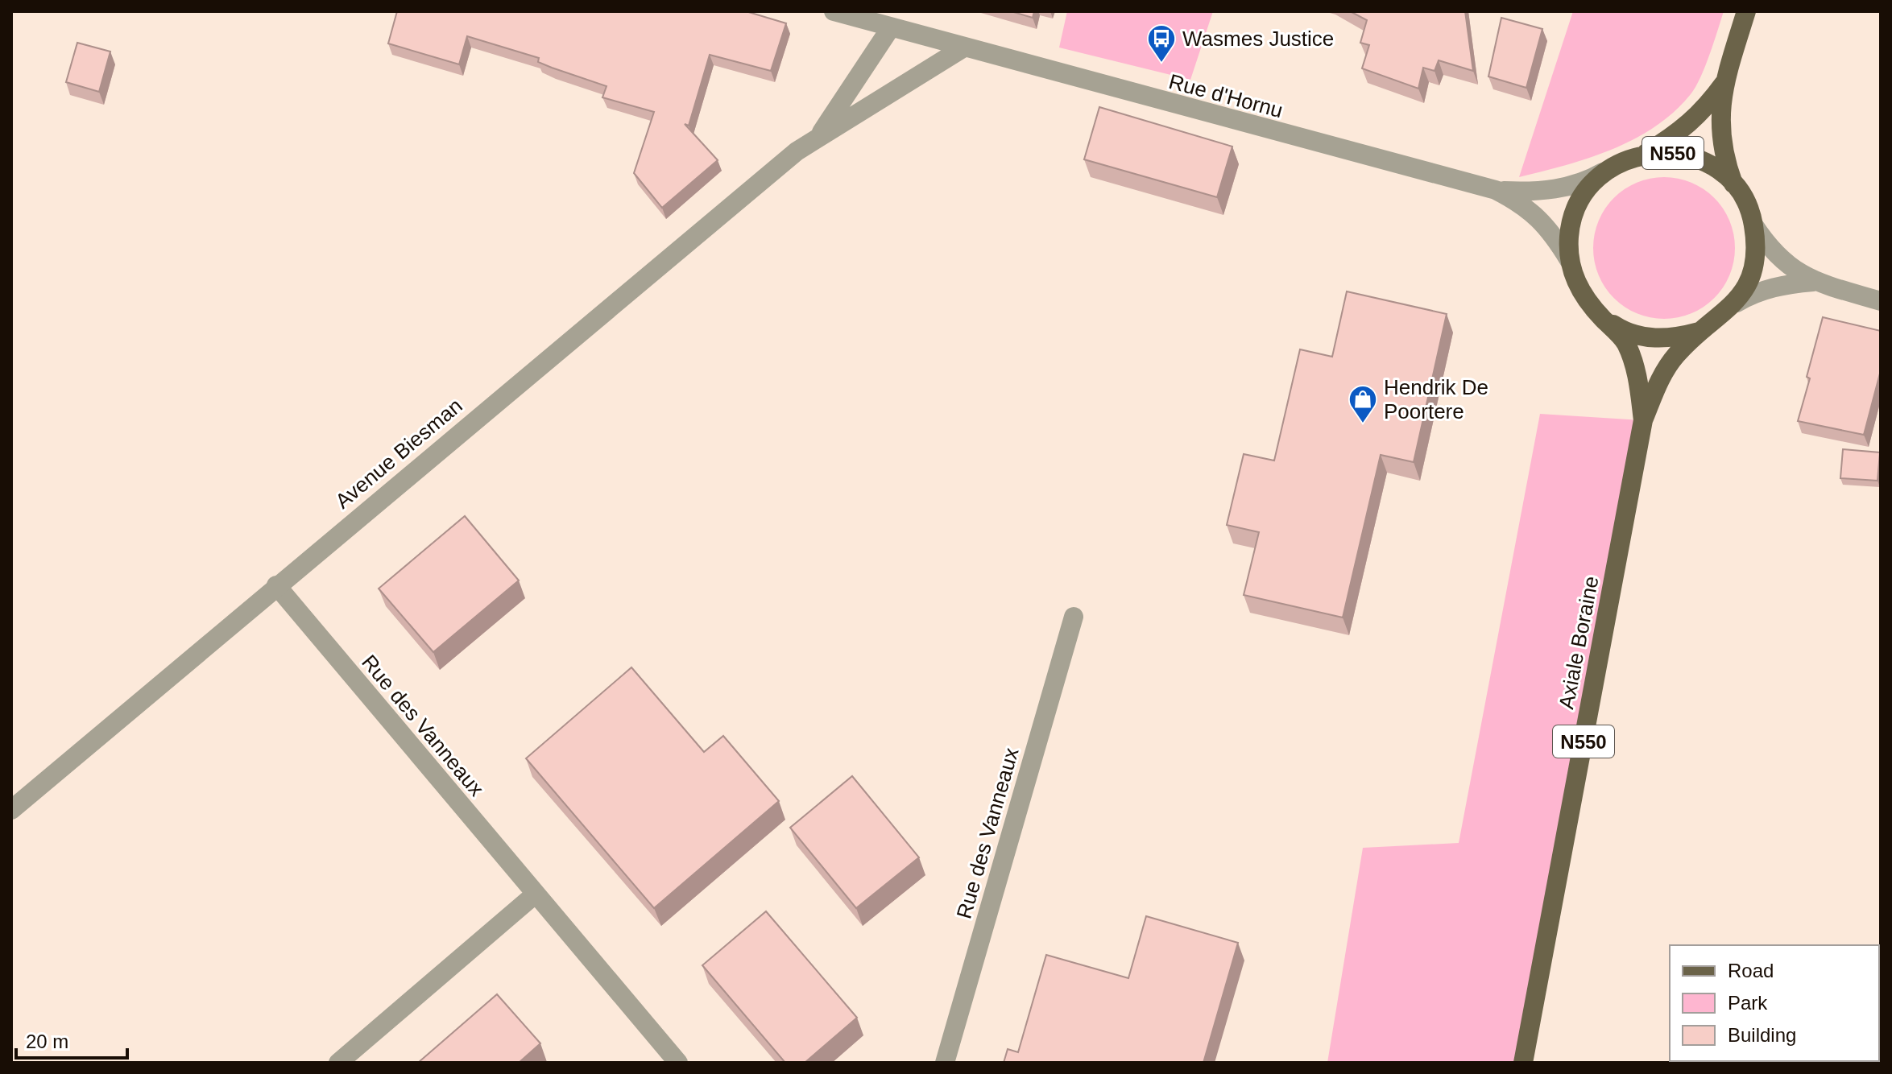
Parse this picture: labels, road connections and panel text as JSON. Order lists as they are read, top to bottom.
{
  "streets": {
    "main road": ["N550", "Axiale Boraine"],
    "street": ["Rue d'Hornu", "Avenue Biesman", "Rue des Vanneaux"]
  },
  "crossings": [
    ["Rue d'Hornu", "Avenue Biesman"],
    ["N550", "Axiale Boraine"],
    ["Avenue Biesman", "Rue des Vanneaux"]
  ],
  "places": {
    "bus stop": ["Wasmes Justice"],
    "shop": ["Hendrik De Poortere"]
  },
  "legend": ["Road", "Park", "Building"],
  "scale_bar": "20 m"
}
